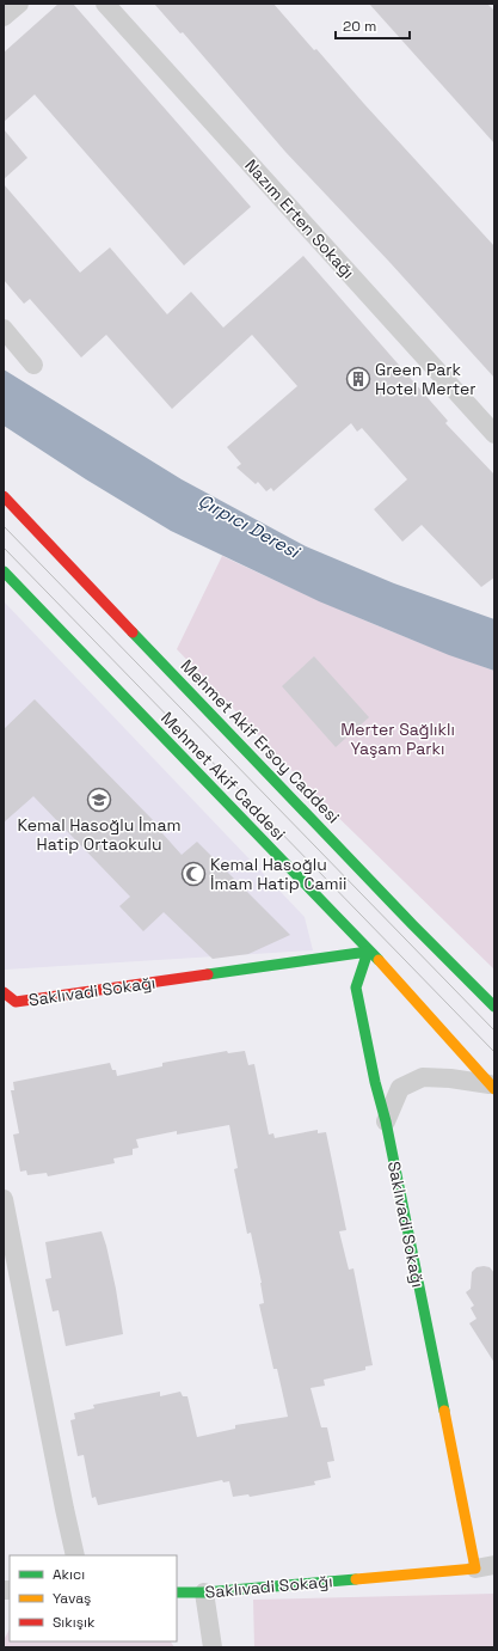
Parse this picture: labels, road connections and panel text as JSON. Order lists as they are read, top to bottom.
{
  "streets": {
    "main road": ["Mehmet Akif Ersoy Caddesi", "Mehmet Akif Caddesi", "Saklıvadi Sokağı"],
    "street": ["Nazım Erten Sokağı"]
  },
  "water": ["Çırpıcı Deresi"],
  "parks": ["Merter Sağlıklı Yaşam Parkı"],
  "places": {
    "building": ["Green Park Hotel Merter"],
    "school or university": ["Kemal Hasoğlu İmam Hatip Ortaokulu"],
    "mosque": ["Kemal Hasoğlu İmam Hatip Camii"]
  },
  "legend": ["Akıcı", "Yavaş", "Sıkışık"],
  "scale_bar": "20 m"
}
